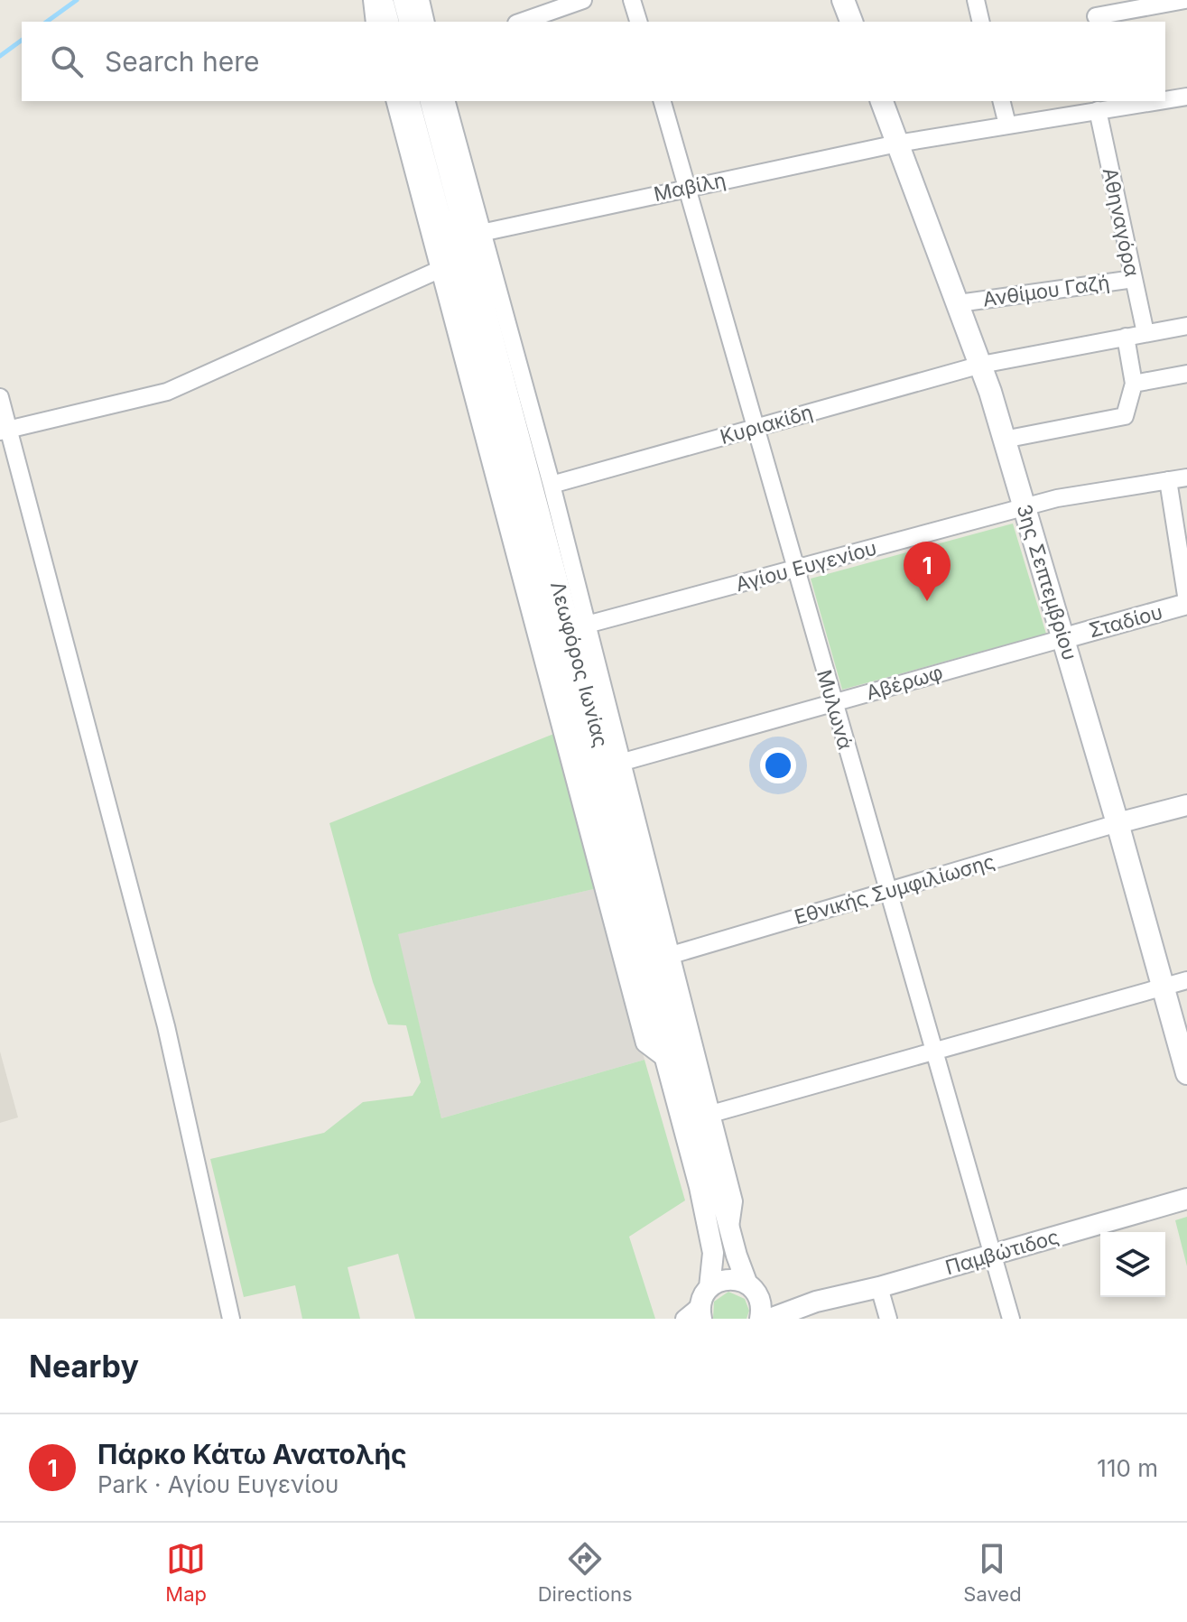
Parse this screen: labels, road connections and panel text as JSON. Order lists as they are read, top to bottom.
{
  "streets": {
    "main road": ["3ης Σεπτεμβρίου"],
    "street": [
      "Μαβίλη",
      "Αθηναγόρα",
      "Ανθίμου Γαζή",
      "Κυριακίδη",
      "Αγίου Ευγενίου",
      "Σταδίου",
      "Λεωφόρος Ιωνίας",
      "Αβέρωφ",
      "Μυλωνά",
      "Εθνικής Συμφιλίωσης",
      "Παμβώτιδος"
    ]
  },
  "crossings": [
    ["Μαβίλη", "Αθηναγόρα"],
    ["Μαβίλη", "3ης Σεπτεμβρίου"],
    ["Μαβίλη", "Λεωφόρος Ιωνίας"],
    ["Μαβίλη", "Μυλωνά"],
    ["Αθηναγόρα", "Ανθίμου Γαζή"],
    ["Αθηναγόρα", "Κυριακίδη"],
    ["Ανθίμου Γαζή", "3ης Σεπτεμβρίου"],
    ["Κυριακίδη", "3ης Σεπτεμβρίου"],
    ["Κυριακίδη", "Λεωφόρος Ιωνίας"],
    ["Κυριακίδη", "Μυλωνά"],
    ["Αγίου Ευγενίου", "3ης Σεπτεμβρίου"],
    ["Αγίου Ευγενίου", "Λεωφόρος Ιωνίας"],
    ["Αγίου Ευγενίου", "Μυλωνά"],
    ["3ης Σεπτεμβρίου", "Σταδίου"],
    ["3ης Σεπτεμβρίου", "Αβέρωφ"],
    ["3ης Σεπτεμβρίου", "Εθνικής Συμφιλίωσης"],
    ["Σταδίου", "Αβέρωφ"],
    ["Λεωφόρος Ιωνίας", "Αβέρωφ"],
    ["Λεωφόρος Ιωνίας", "Εθνικής Συμφιλίωσης"],
    ["Λεωφόρος Ιωνίας", "Παμβώτιδος"],
    ["Αβέρωφ", "Μυλωνά"],
    ["Μυλωνά", "Εθνικής Συμφιλίωσης"],
    ["Μυλωνά", "Παμβώτιδος"]
  ],
  "page": {
    "search": "Search here",
    "pins": "1",
    "heading": "Nearby",
    "list": [
      {
        "mark": "1",
        "name": "Πάρκο Κάτω Ανατολής",
        "note": "Park · Αγίου Ευγενίου",
        "value": "110 m"
      }
    ],
    "nav": ["Map", "Directions", "Saved"]
  }
}
